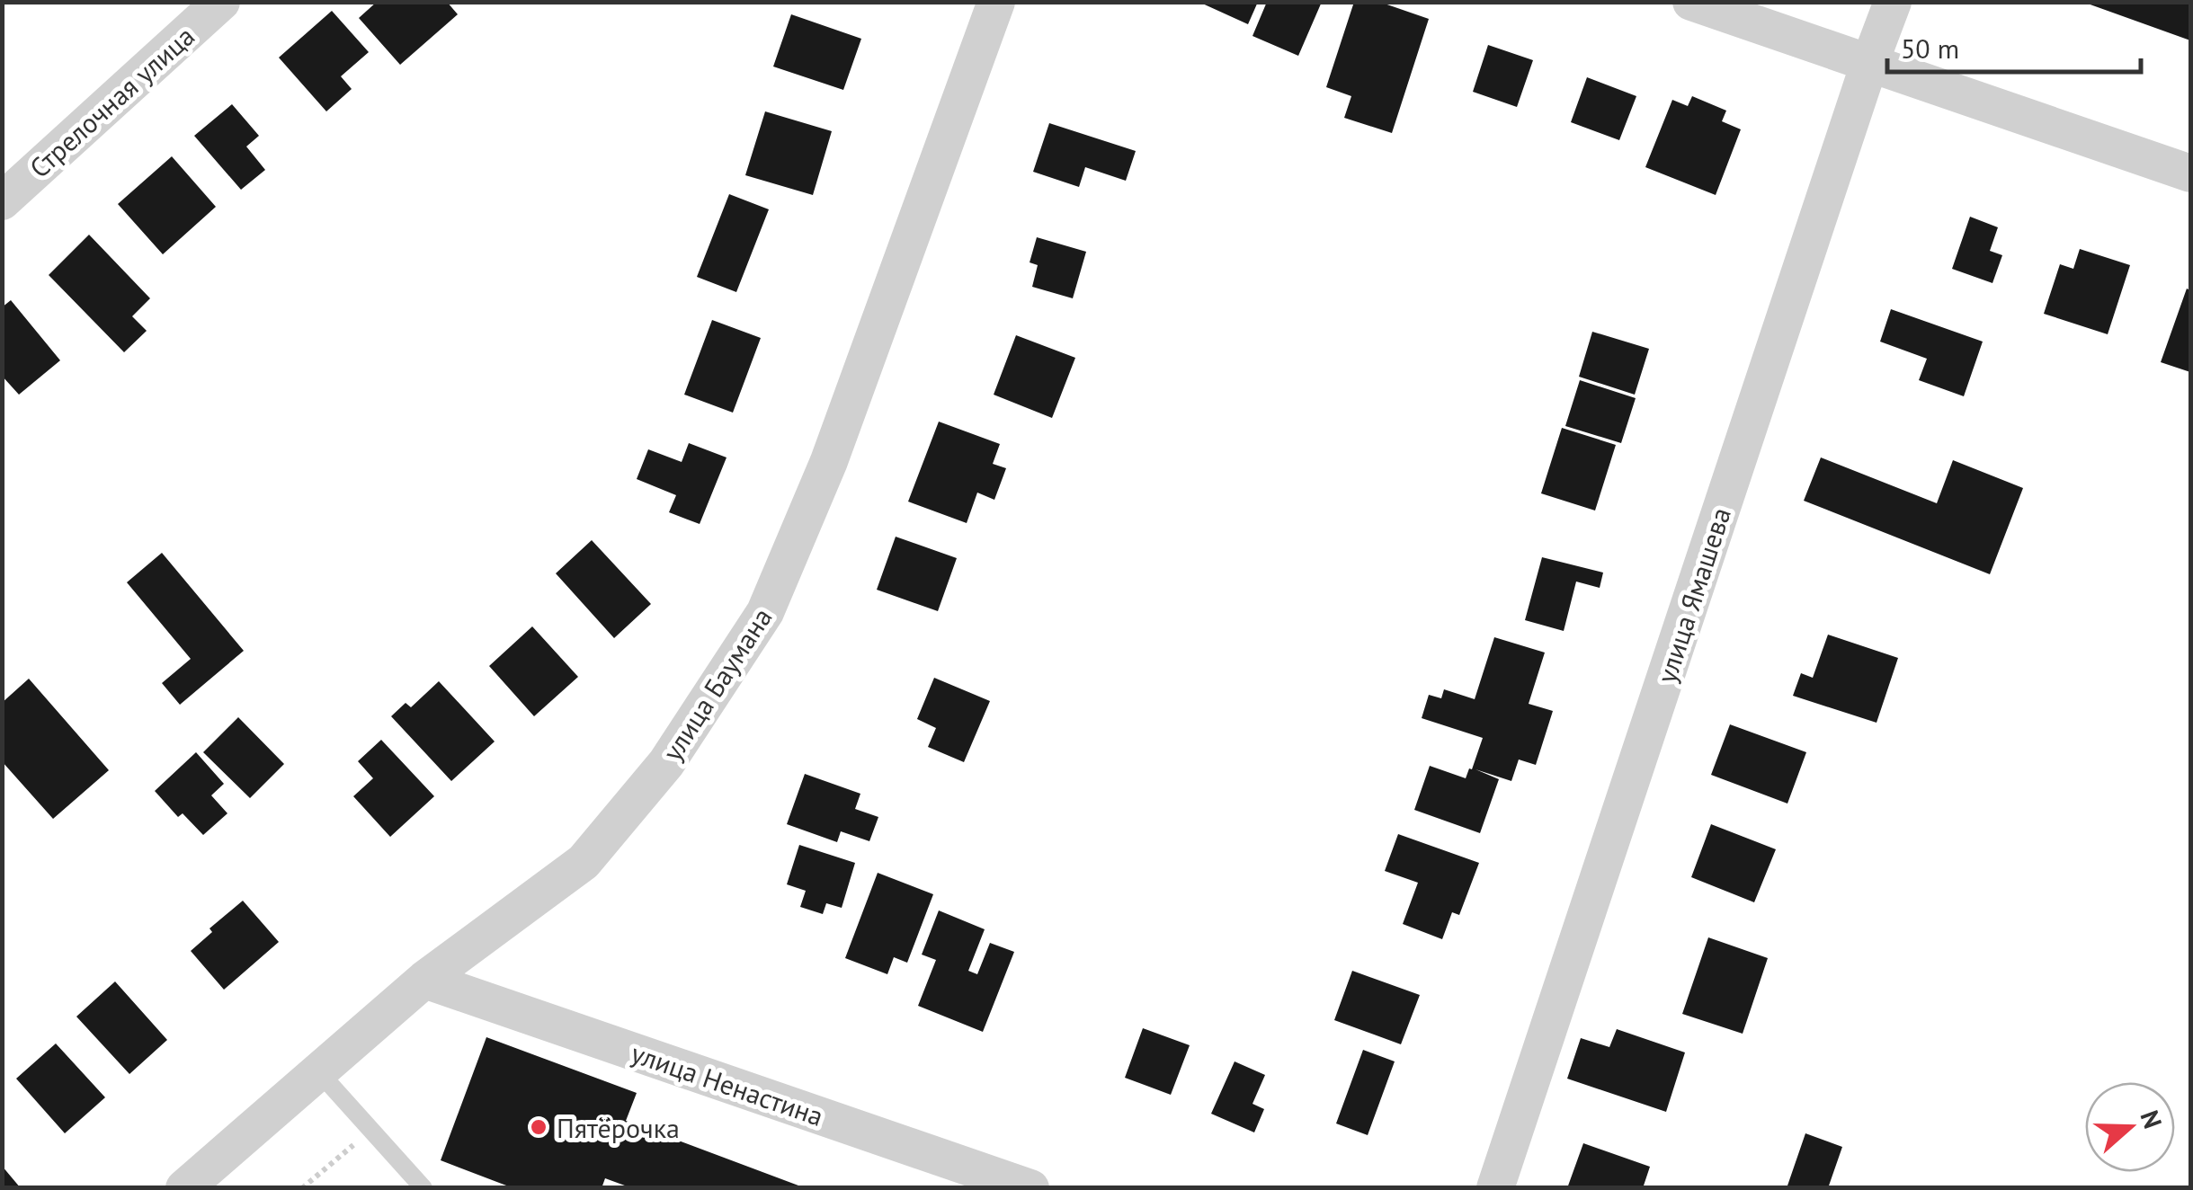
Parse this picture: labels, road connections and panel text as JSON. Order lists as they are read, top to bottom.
{
  "streets": {
    "street": [
      "Стрелочная улица",
      "улица Ямашева",
      "улица Баумана",
      "улица Ненастина"
    ]
  },
  "crossings": [
    ["улица Баумана", "улица Ненастина"]
  ],
  "places": ["Пятёрочка"],
  "scale_bar": "50 m",
  "north": "right"
}
